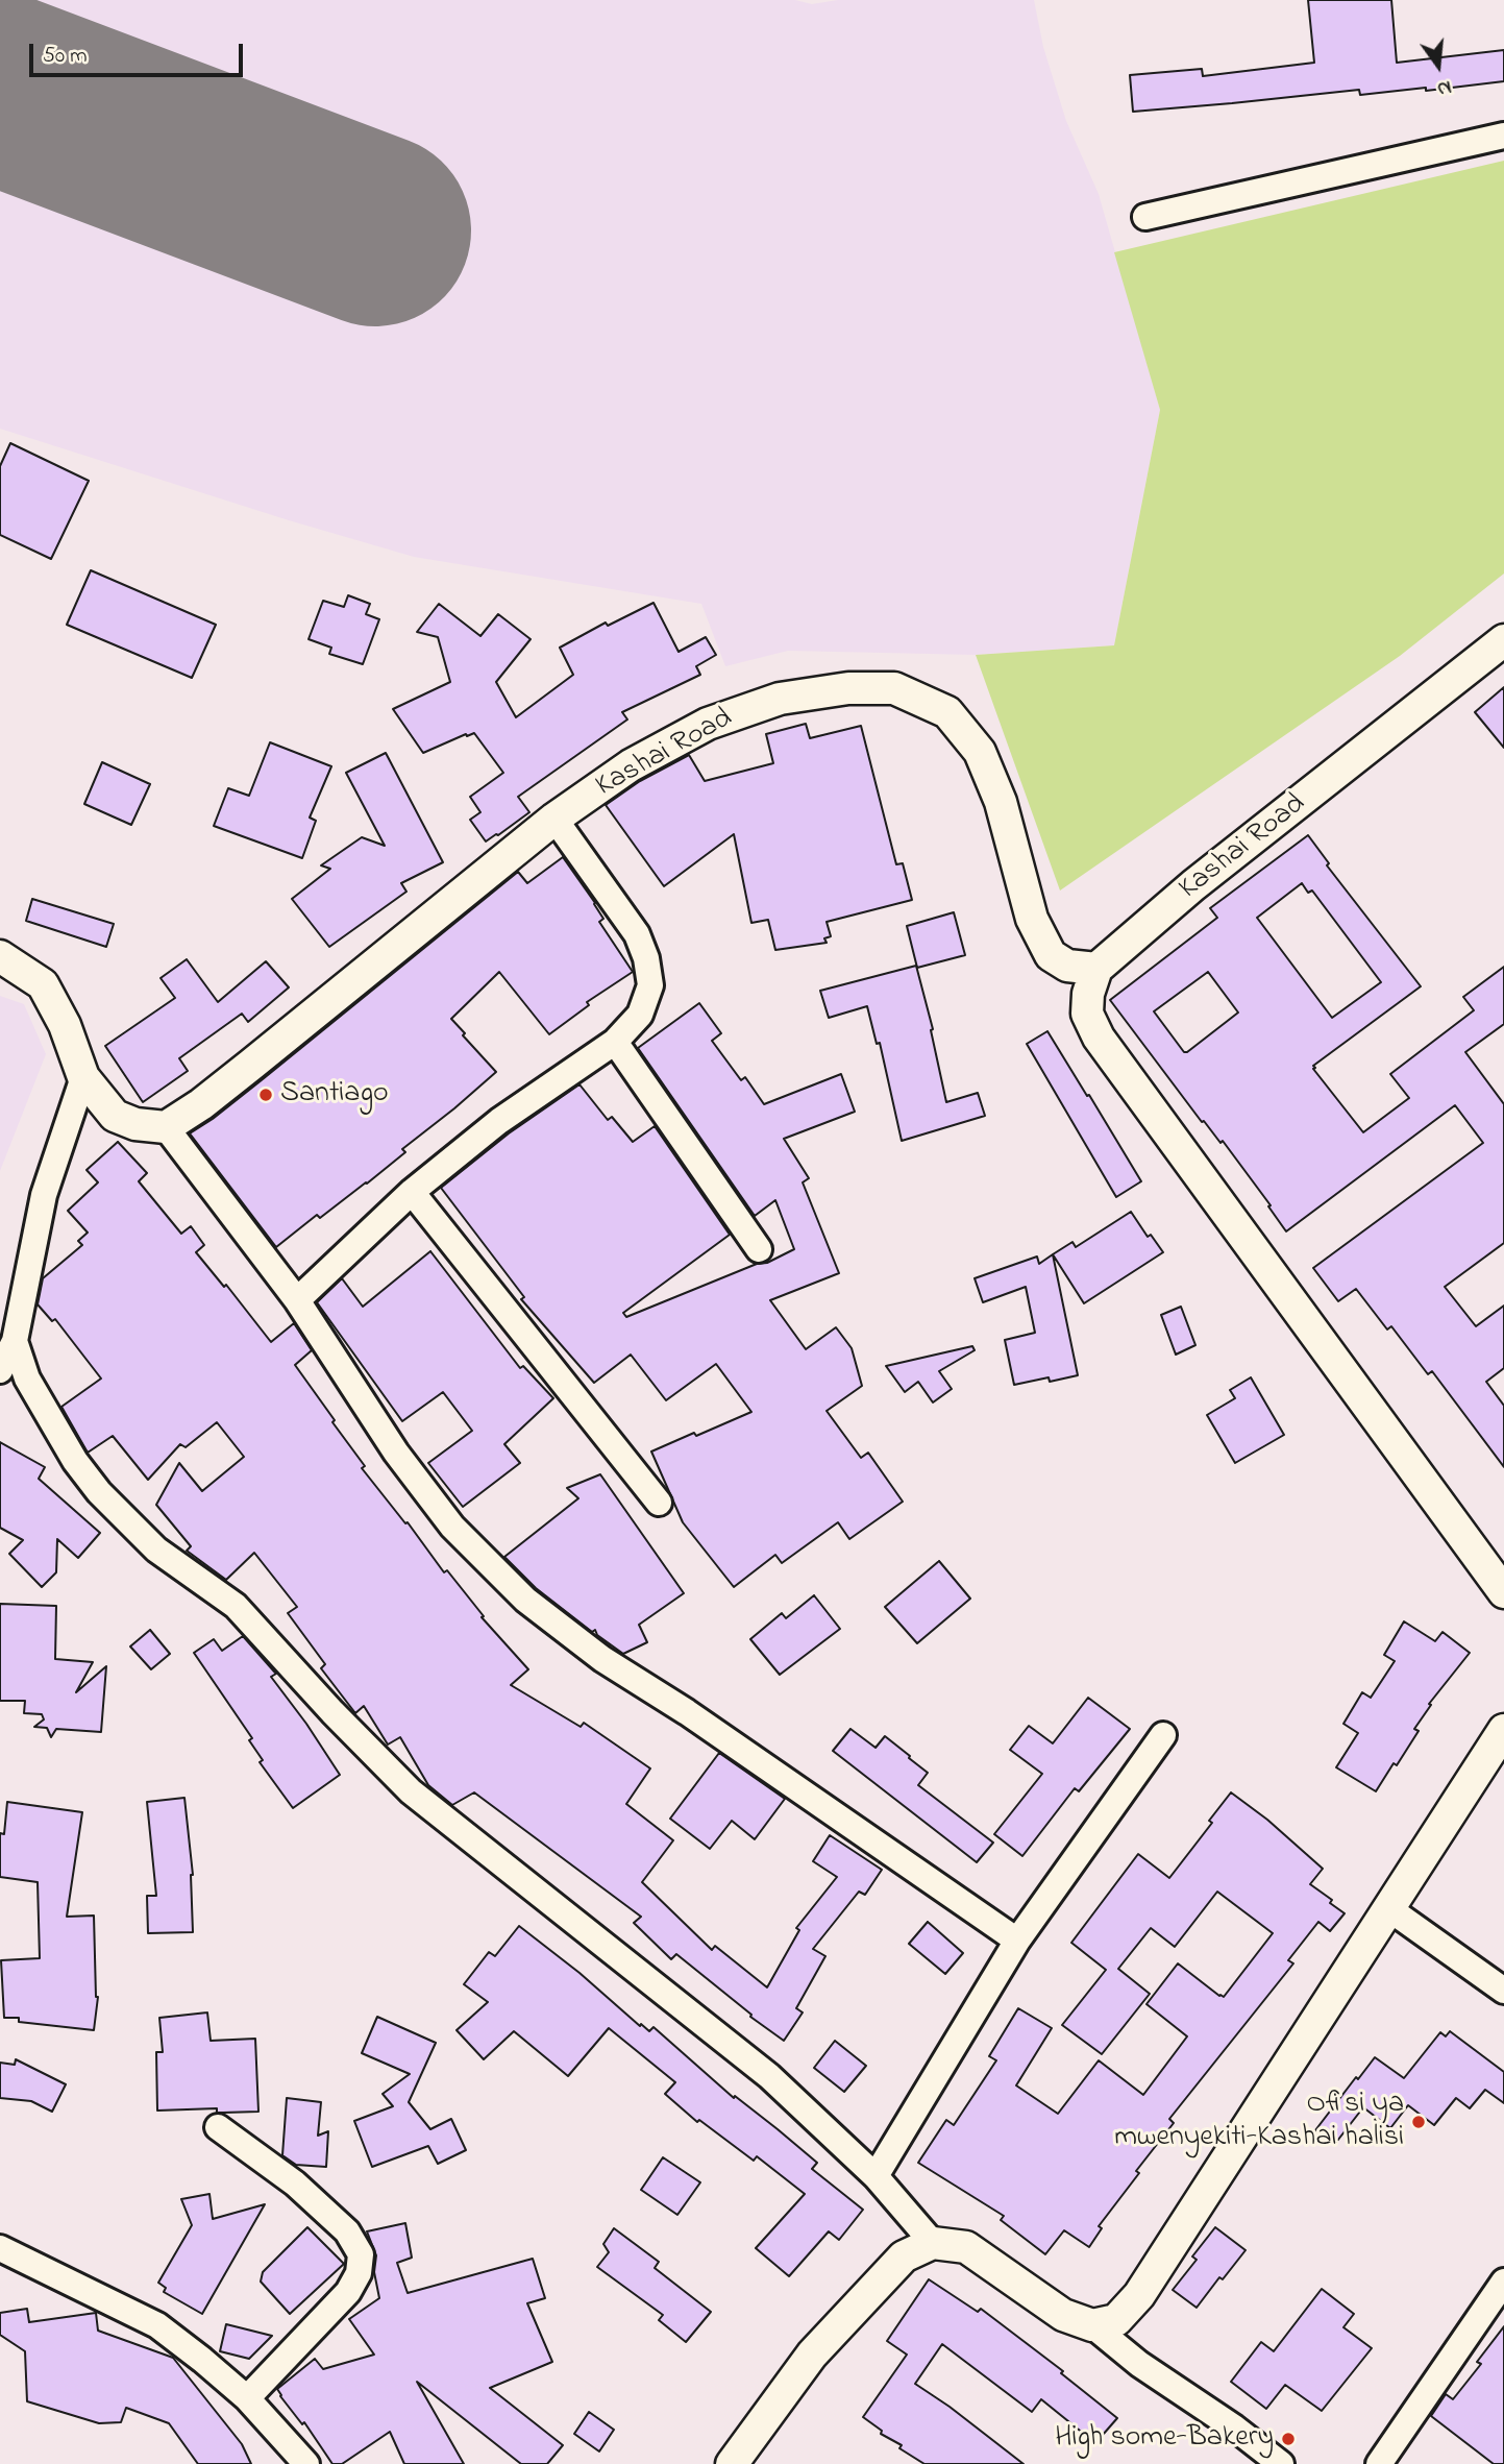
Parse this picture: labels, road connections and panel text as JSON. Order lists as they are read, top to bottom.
{
  "streets": {
    "street": ["Kashai Road"]
  },
  "places": ["Santiago", "Ofisi ya mwenyekiti-Kashai halisi", "High some-Bakery"],
  "scale_bar": "50 m",
  "north": "bottom"
}
